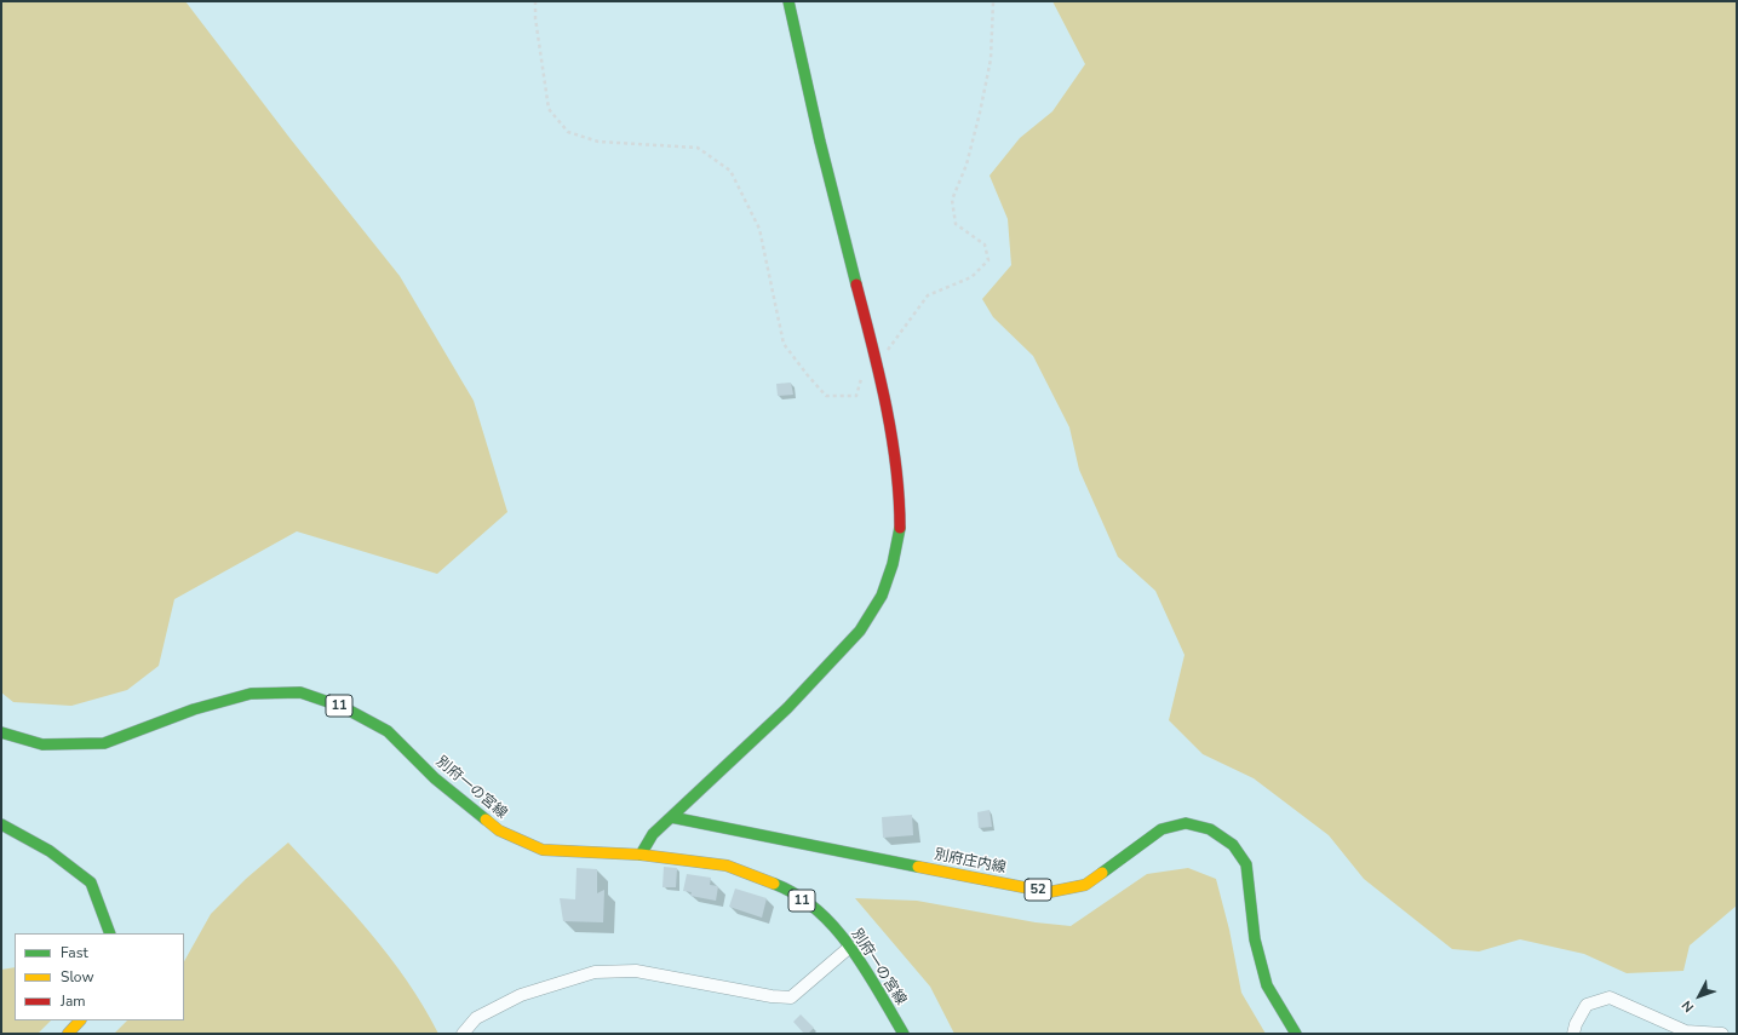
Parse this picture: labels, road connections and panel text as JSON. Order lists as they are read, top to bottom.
{
  "streets": {
    "main road": [
      "11",
      "別府一の宮線",
      "別府庄内線",
      "52"
    ]
  },
  "legend": ["Fast", "Slow", "Jam"],
  "north": "bottom left"
}
